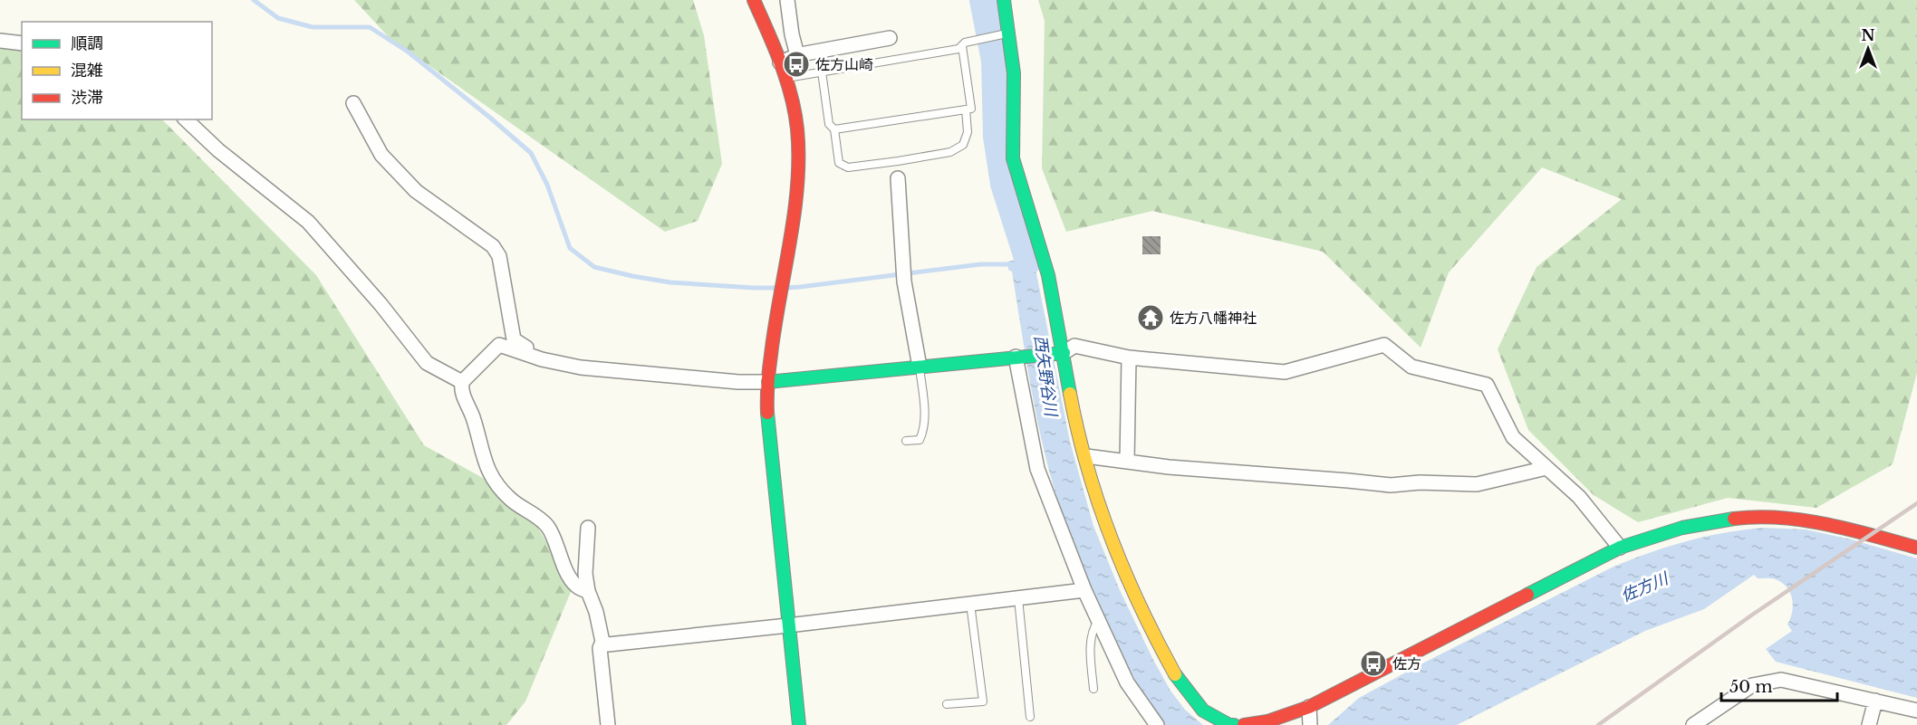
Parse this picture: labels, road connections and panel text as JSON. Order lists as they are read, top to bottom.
{
  "water": ["西矢野谷川", "佐方川"],
  "places": {
    "bus stop": ["佐方山崎", "佐方"],
    "temple": ["佐方八幡神社"]
  },
  "legend": ["順調", "混雑", "渋滞"],
  "scale_bar": "50 m",
  "north": "top"
}
